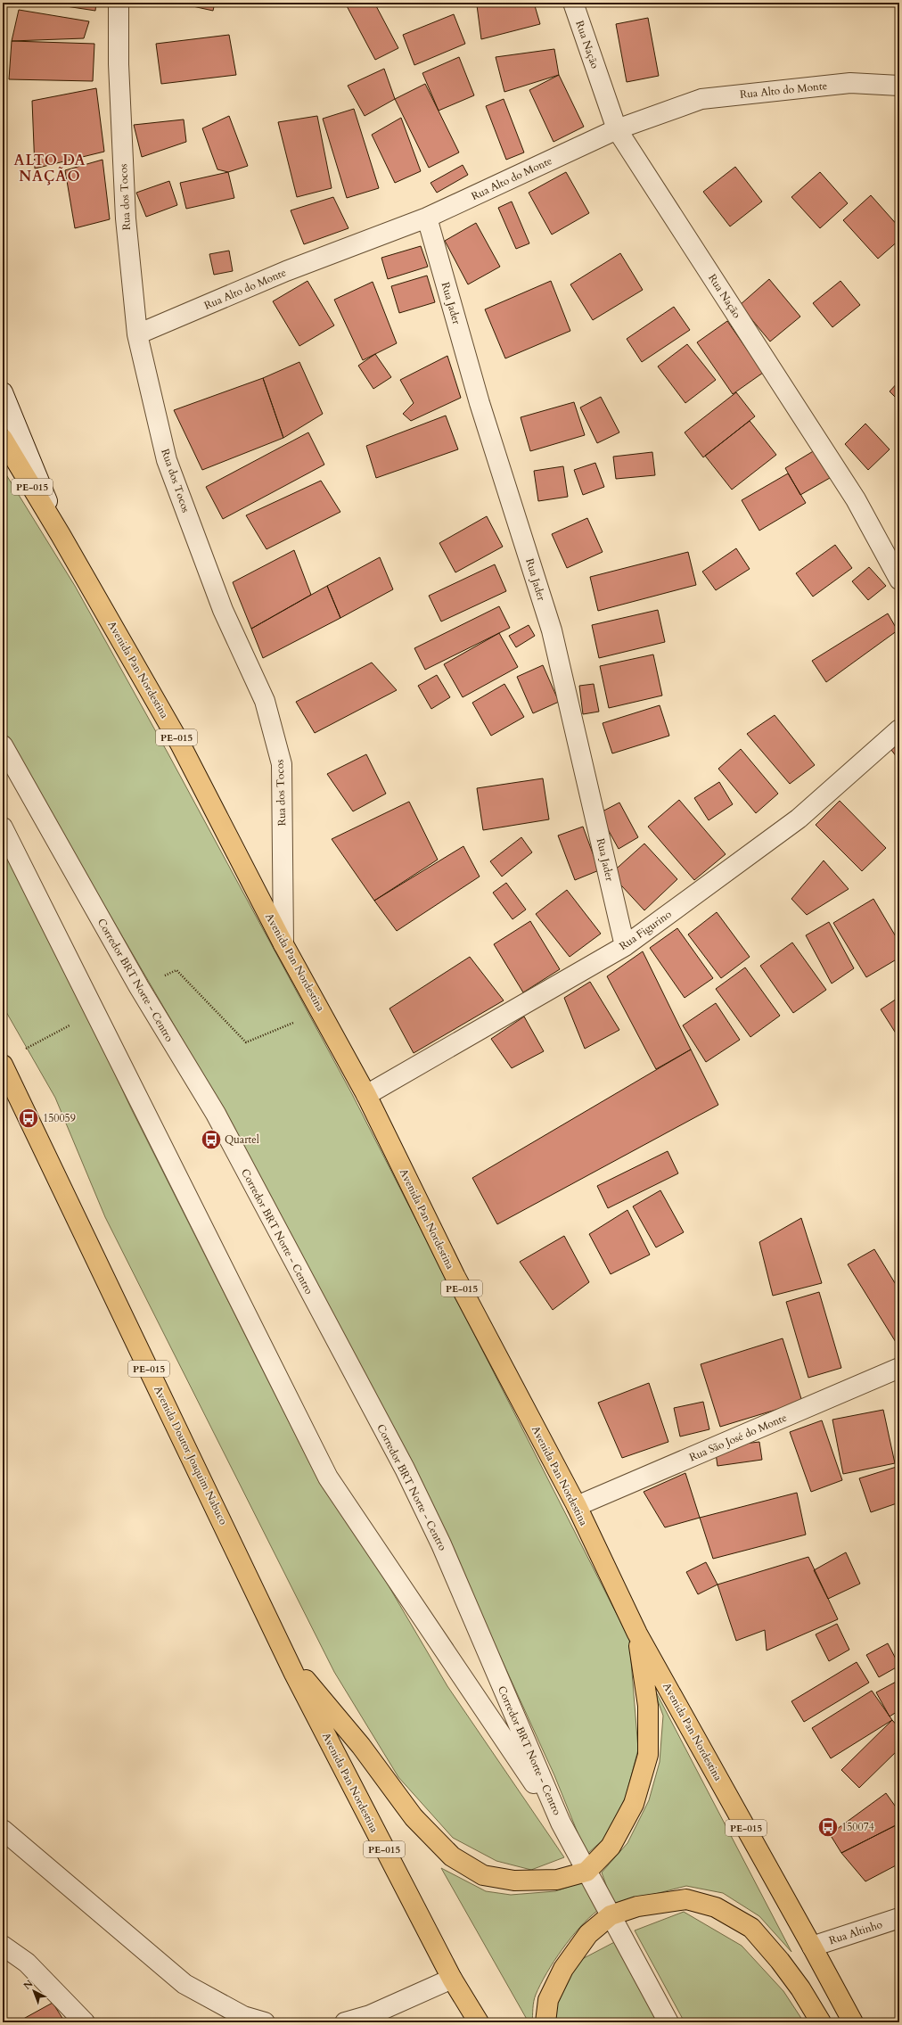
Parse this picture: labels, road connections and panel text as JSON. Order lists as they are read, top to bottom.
{
  "streets": {
    "highway": ["PE-015", "Avenida Pan Nordestina", "Avenida Doutor Joaquim Nabuco"],
    "street": [
      "Rua Nação",
      "Rua Alto do Monte",
      "Rua dos Tocos",
      "Rua Jader",
      "Rua Figurino",
      "Corredor BRT Norte - Centro",
      "Rua São José do Monte",
      "Rua Altinho"
    ]
  },
  "crossings": [
    ["Rua Nação", "Rua Alto do Monte"],
    ["Rua Alto do Monte", "Rua dos Tocos"],
    ["Rua Alto do Monte", "Rua Jader"],
    ["Rua dos Tocos", "Avenida Pan Nordestina"],
    ["Rua Jader", "Rua Figurino"],
    ["Avenida Pan Nordestina", "Rua Figurino"],
    ["Avenida Pan Nordestina", "Rua São José do Monte"],
    ["Avenida Pan Nordestina", "Avenida Doutor Joaquim Nabuco"],
    ["Avenida Pan Nordestina", "Rua Altinho"]
  ],
  "districts": ["ALTO DA NAÇÃO"],
  "places": {
    "bus stop": ["150059", "Quartel", "150074"]
  },
  "north": "top left"
}
